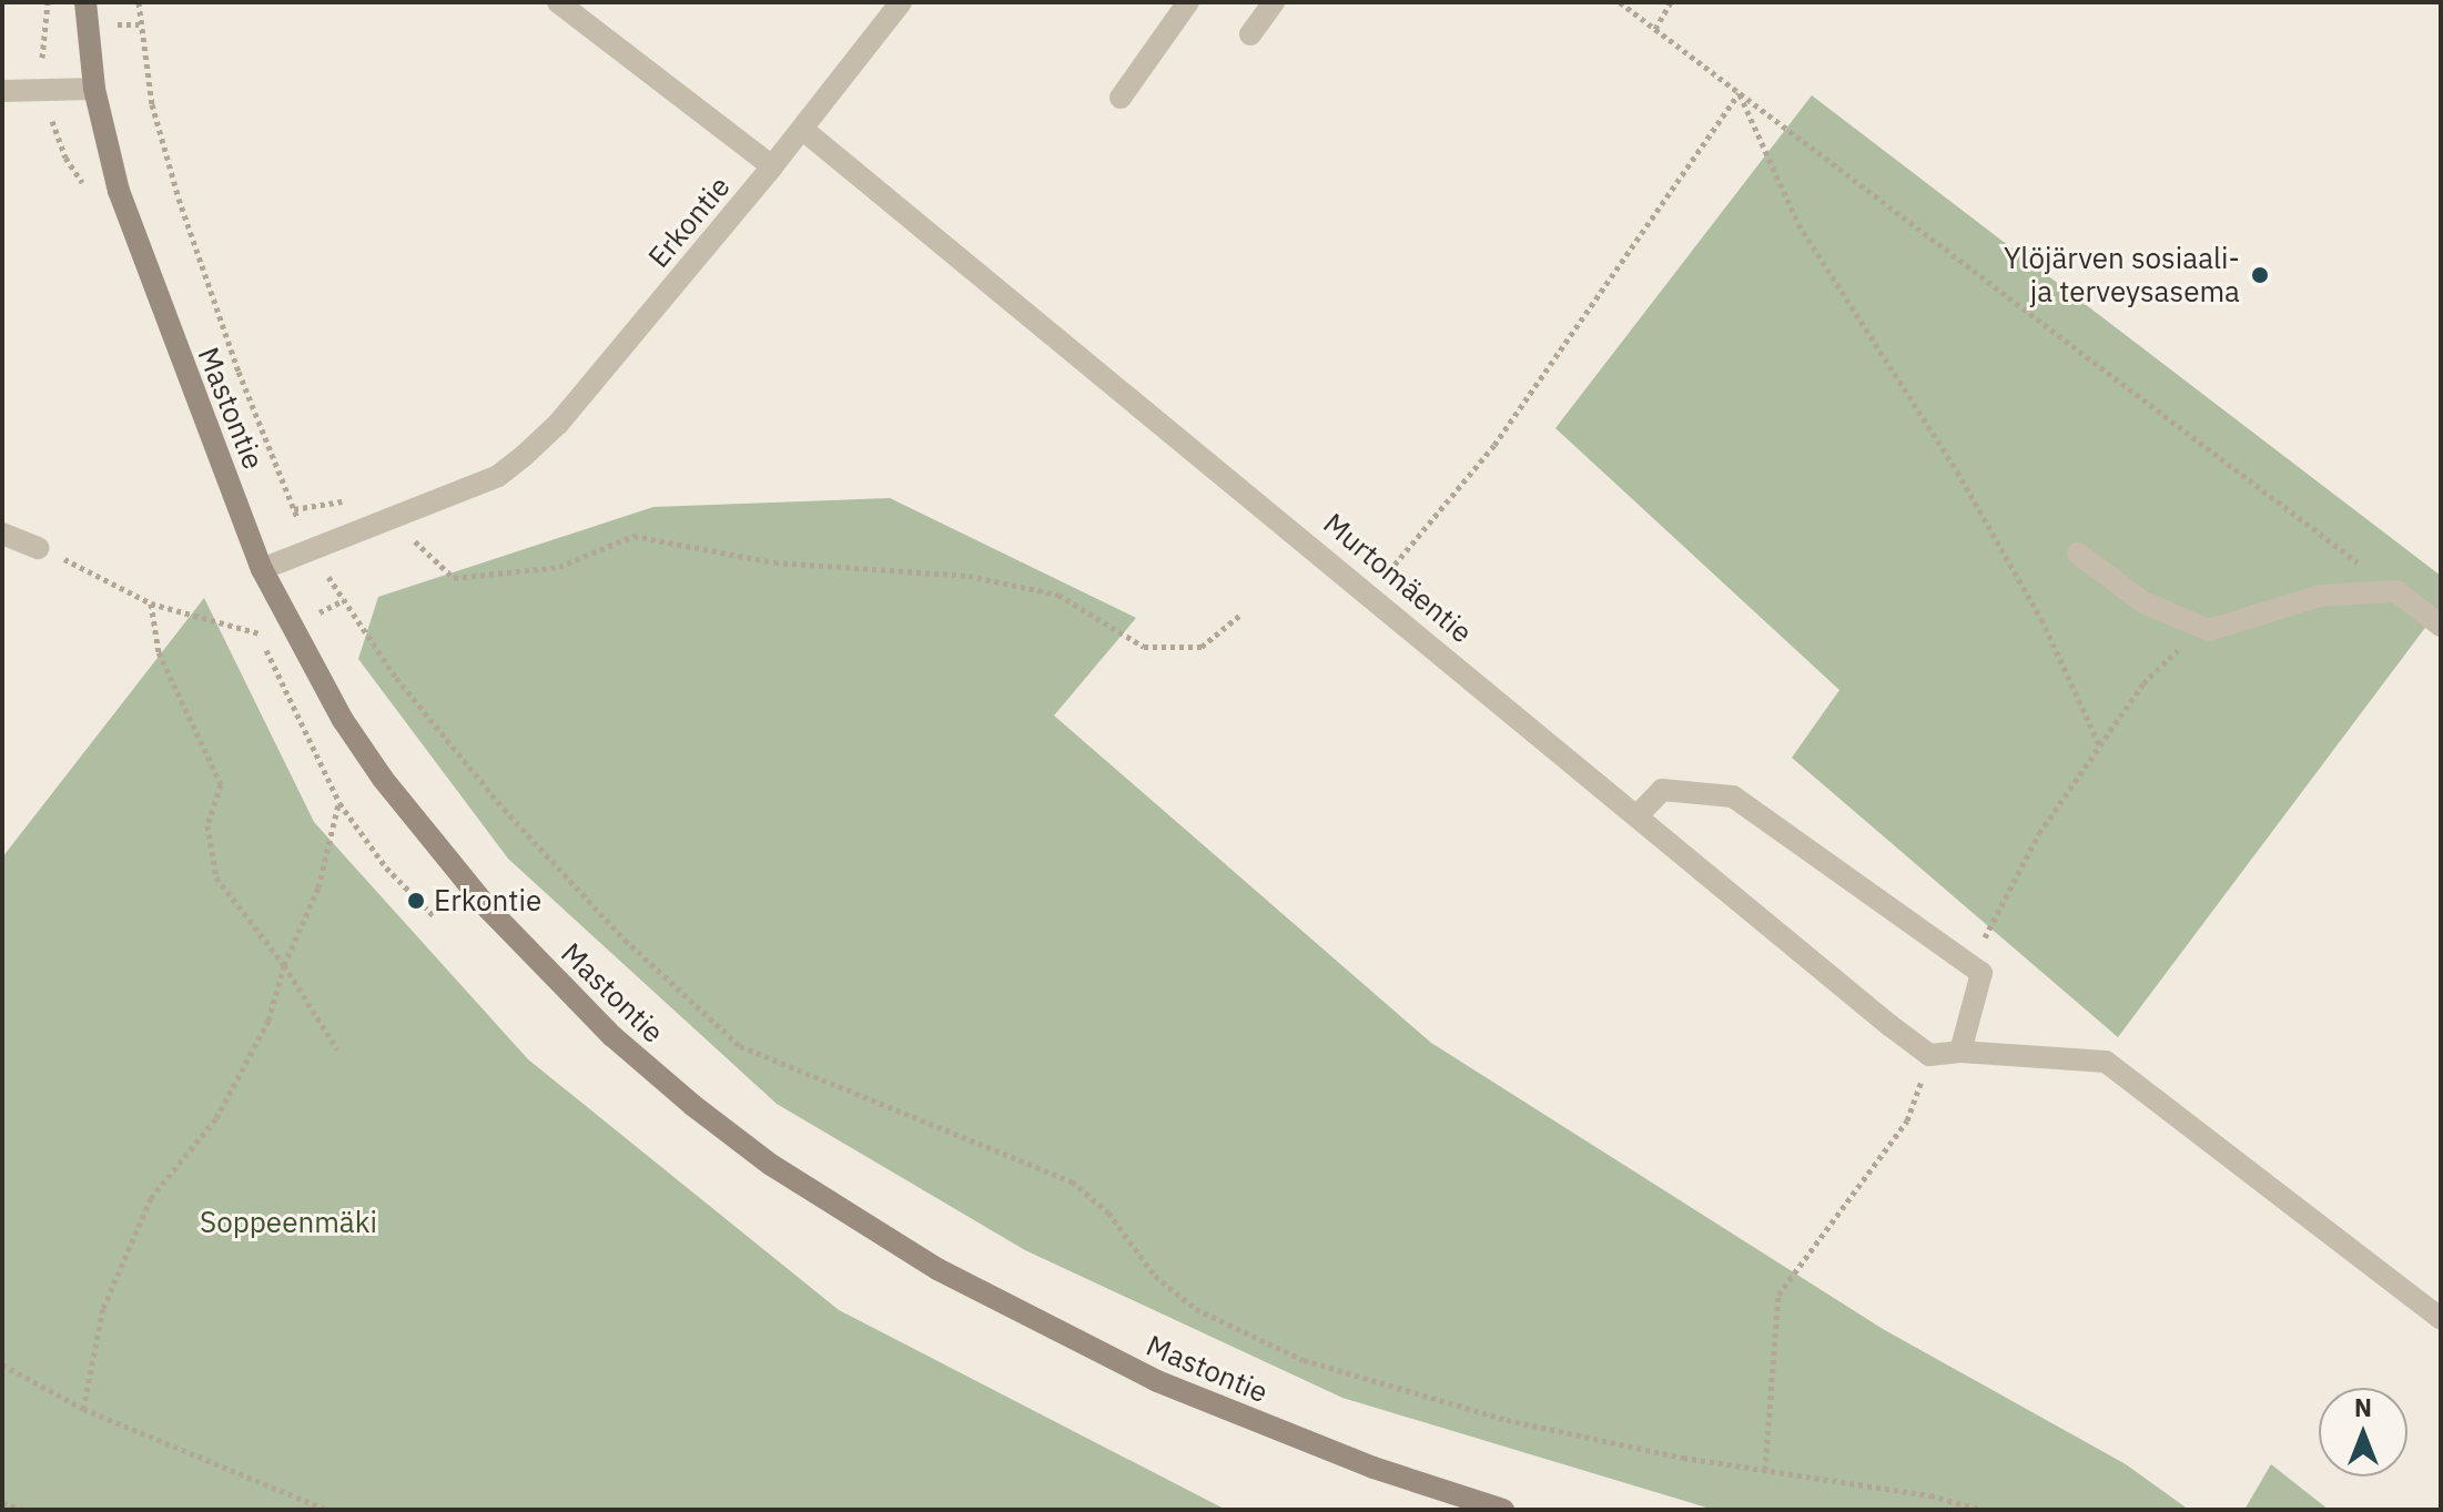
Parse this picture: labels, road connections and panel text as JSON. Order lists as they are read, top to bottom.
{
  "streets": {
    "main road": ["Mastontie"],
    "street": ["Erkontie", "Murtomäentie"]
  },
  "crossings": [
    ["Erkontie", "Mastontie"],
    ["Erkontie", "Murtomäentie"]
  ],
  "parks": ["Soppeenmäki"],
  "places": ["Ylöjärven sosiaali- ja terveysasema", "Erkontie"],
  "north": "top"
}
